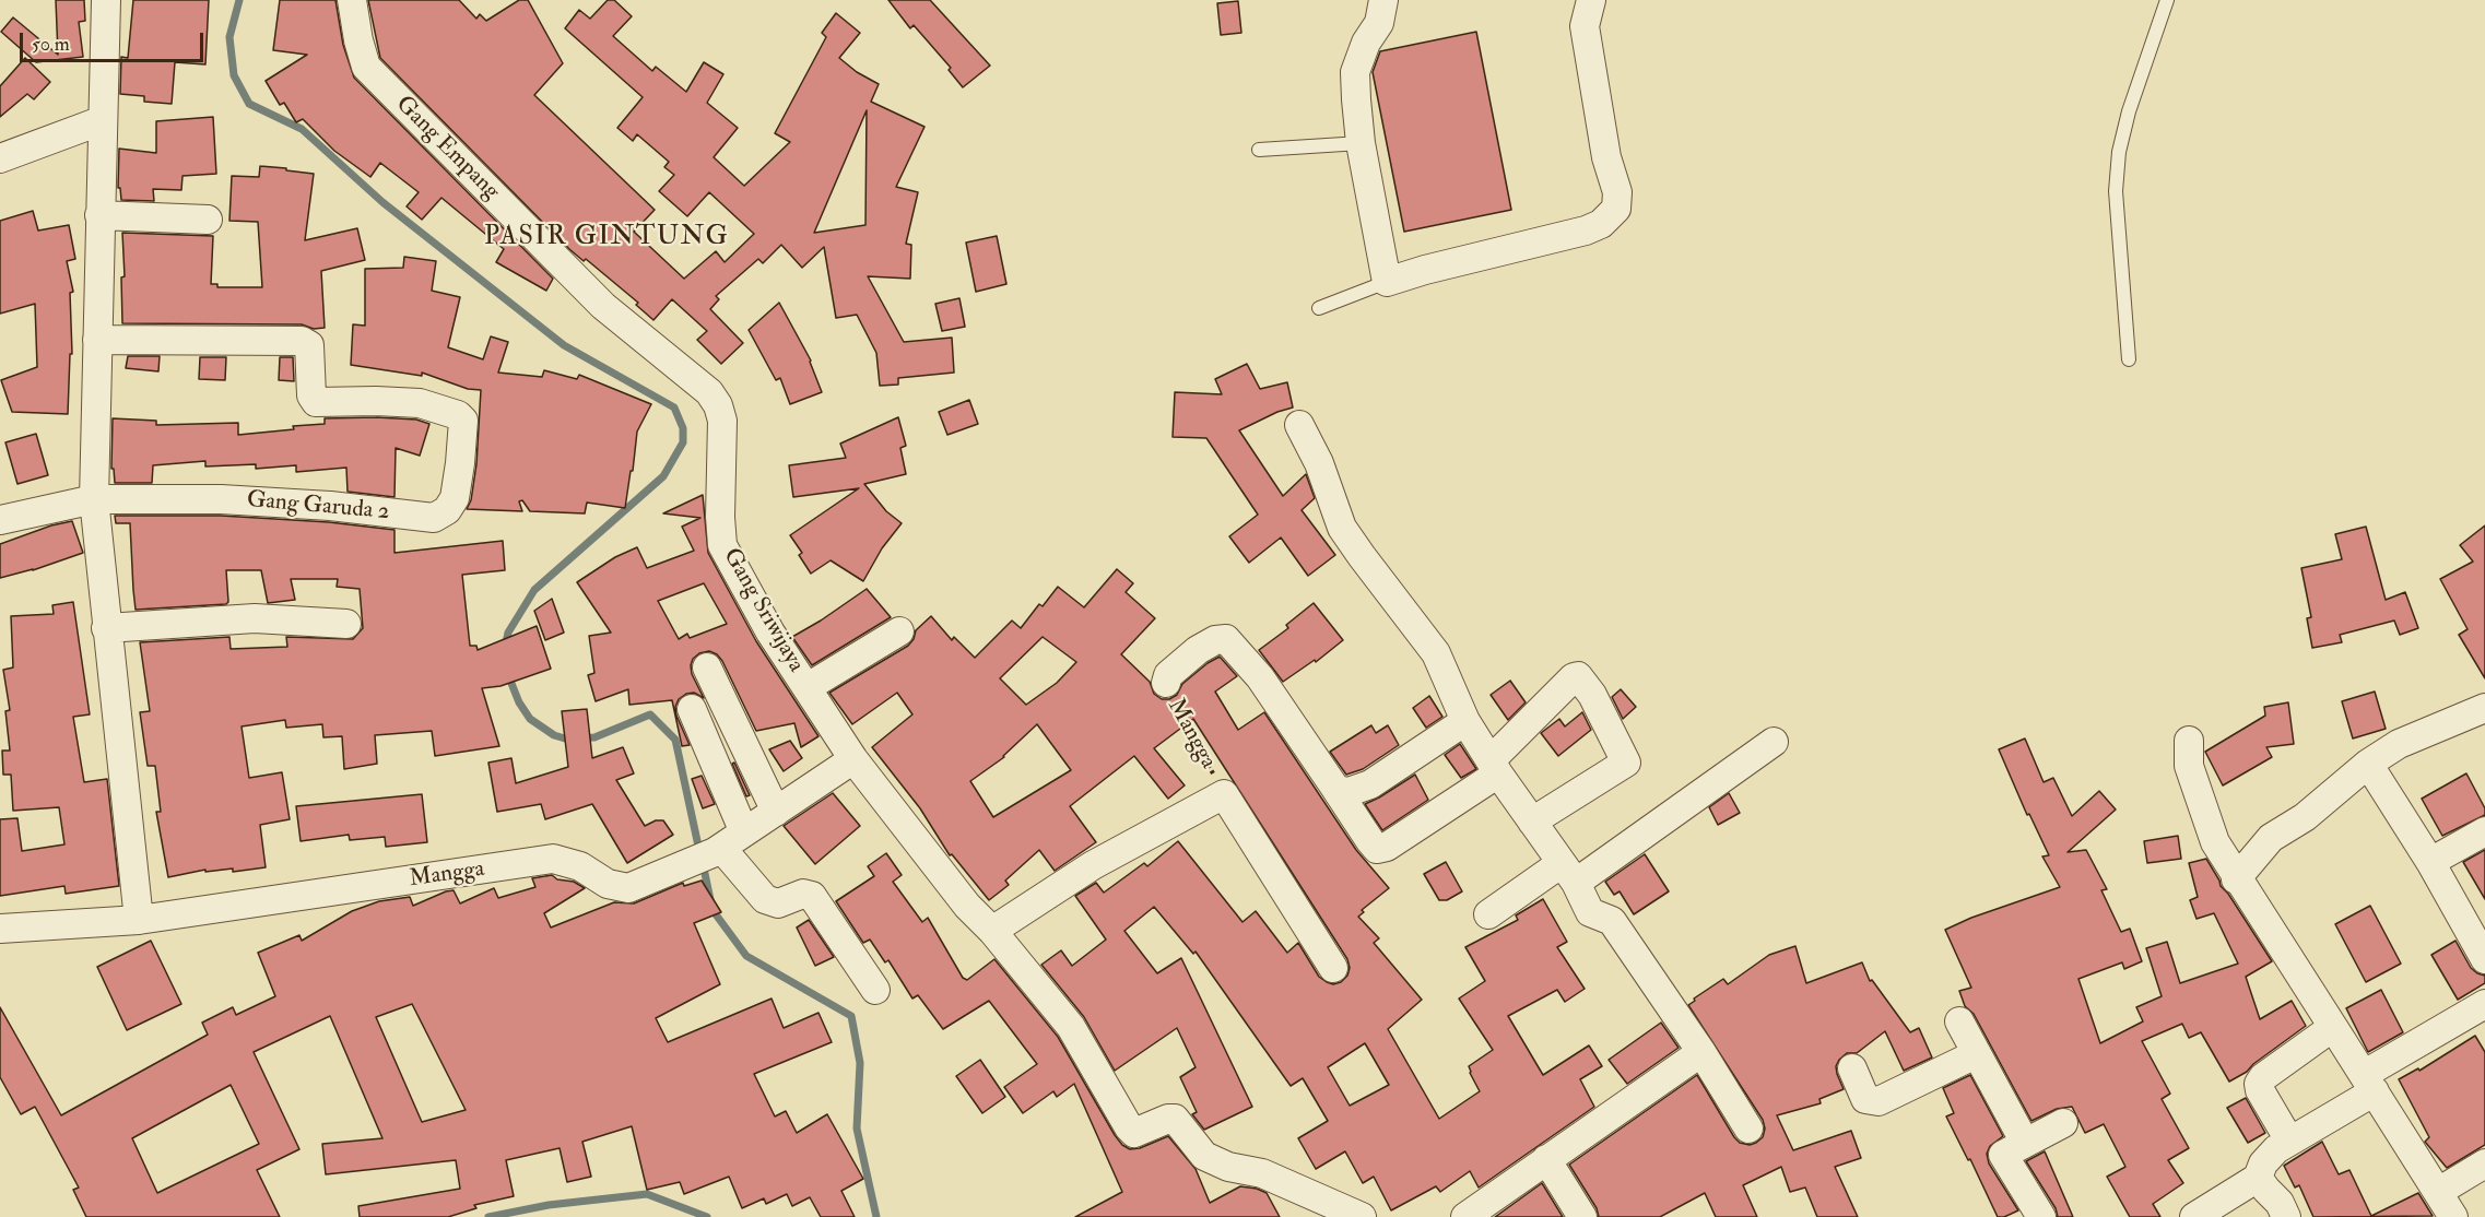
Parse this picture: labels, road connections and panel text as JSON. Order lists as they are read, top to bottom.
{
  "streets": {
    "street": [
      "Gang Empang",
      "Gang Garuda 2",
      "Gang Sriwijaya",
      "Mangga"
    ]
  },
  "crossings": [
    ["Gang Empang", "Gang Sriwijaya"],
    ["Gang Sriwijaya", "Mangga"]
  ],
  "districts": ["PASIR GINTUNG"],
  "scale_bar": "50 m"
}
